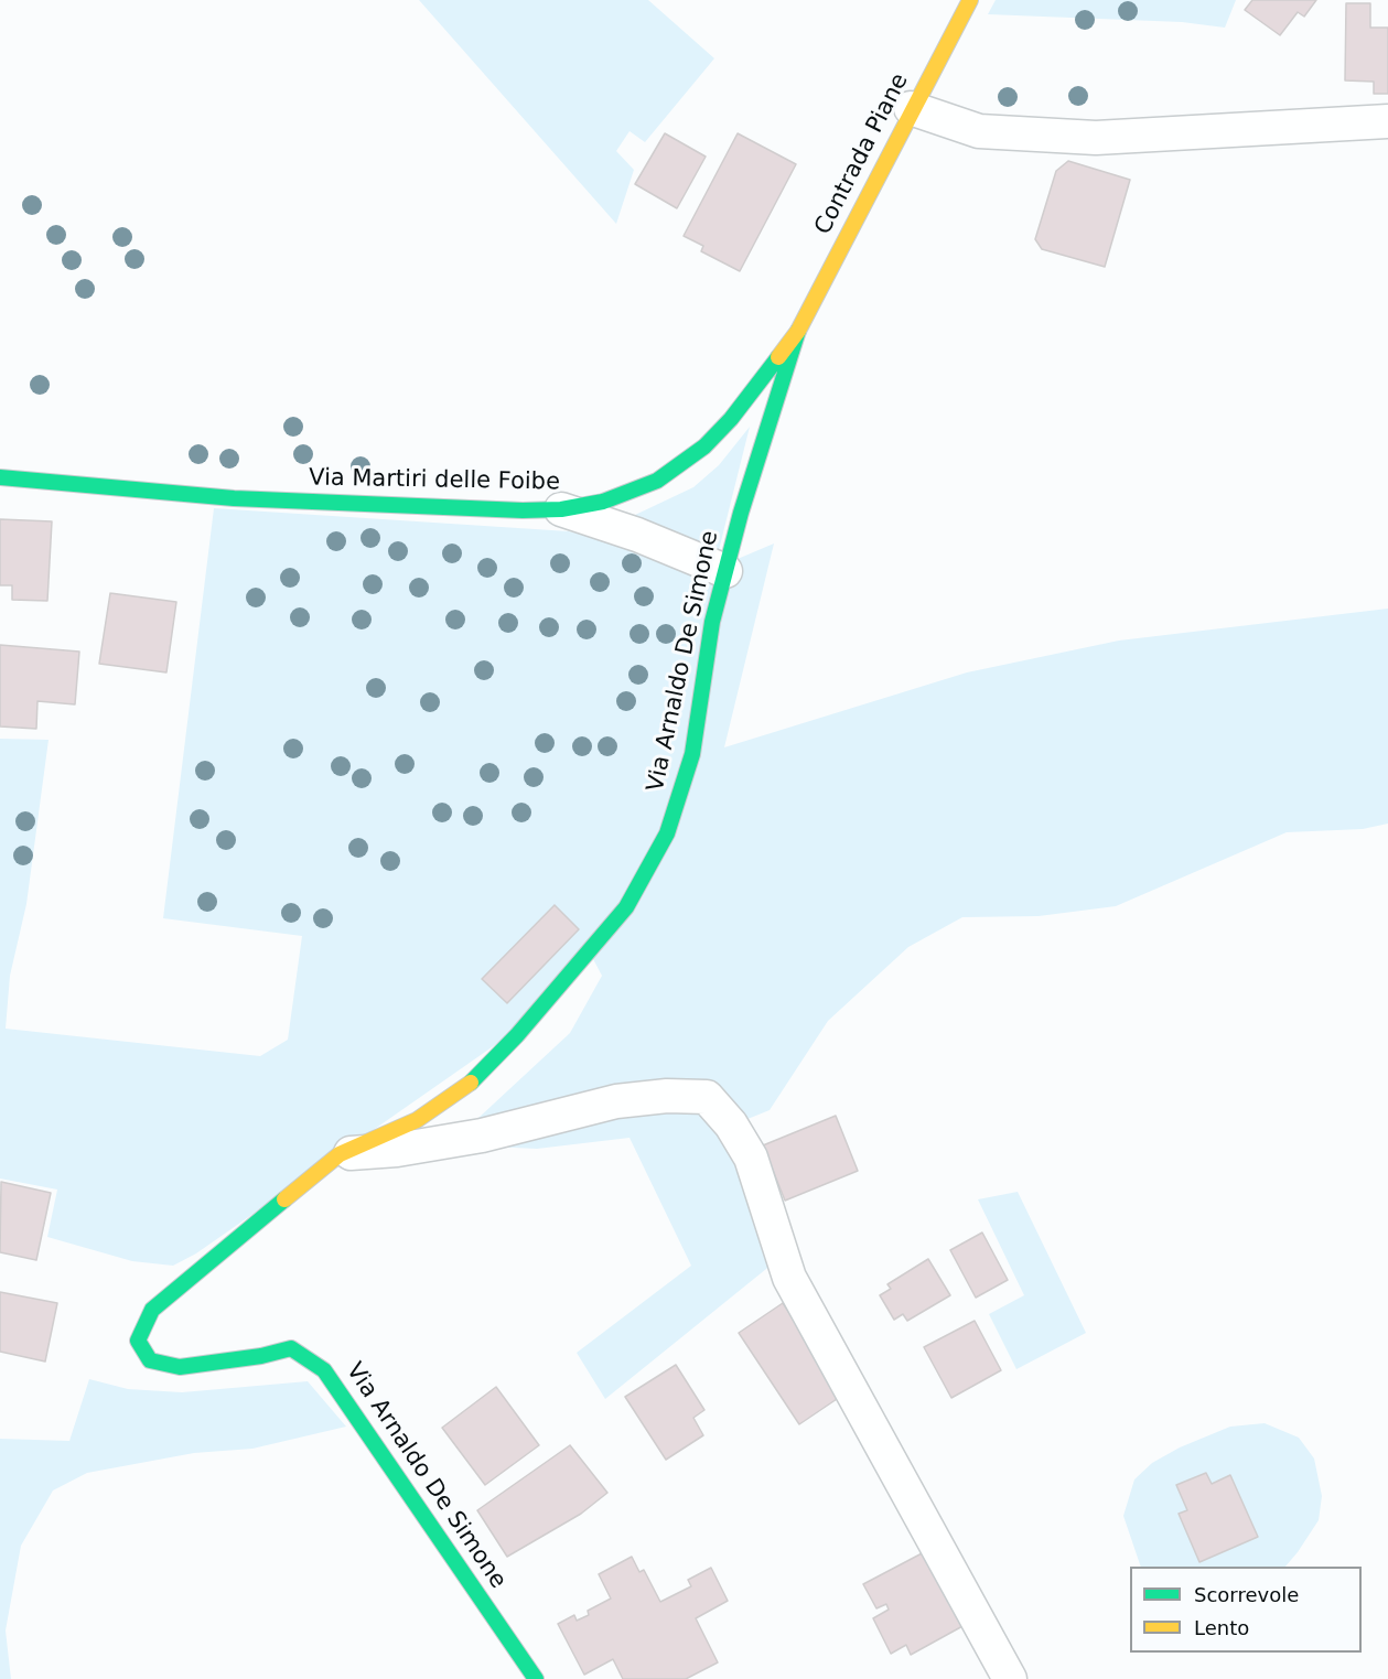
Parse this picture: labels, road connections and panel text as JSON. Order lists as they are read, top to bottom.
{
  "streets": {
    "street": ["Contrada Piane", "Via Martiri delle Foibe", "Via Arnaldo De Simone"]
  },
  "crossings": [
    ["Contrada Piane", "Via Martiri delle Foibe"],
    ["Contrada Piane", "Via Arnaldo De Simone"],
    ["Via Martiri delle Foibe", "Via Arnaldo De Simone"]
  ],
  "legend": ["Scorrevole", "Lento"]
}
